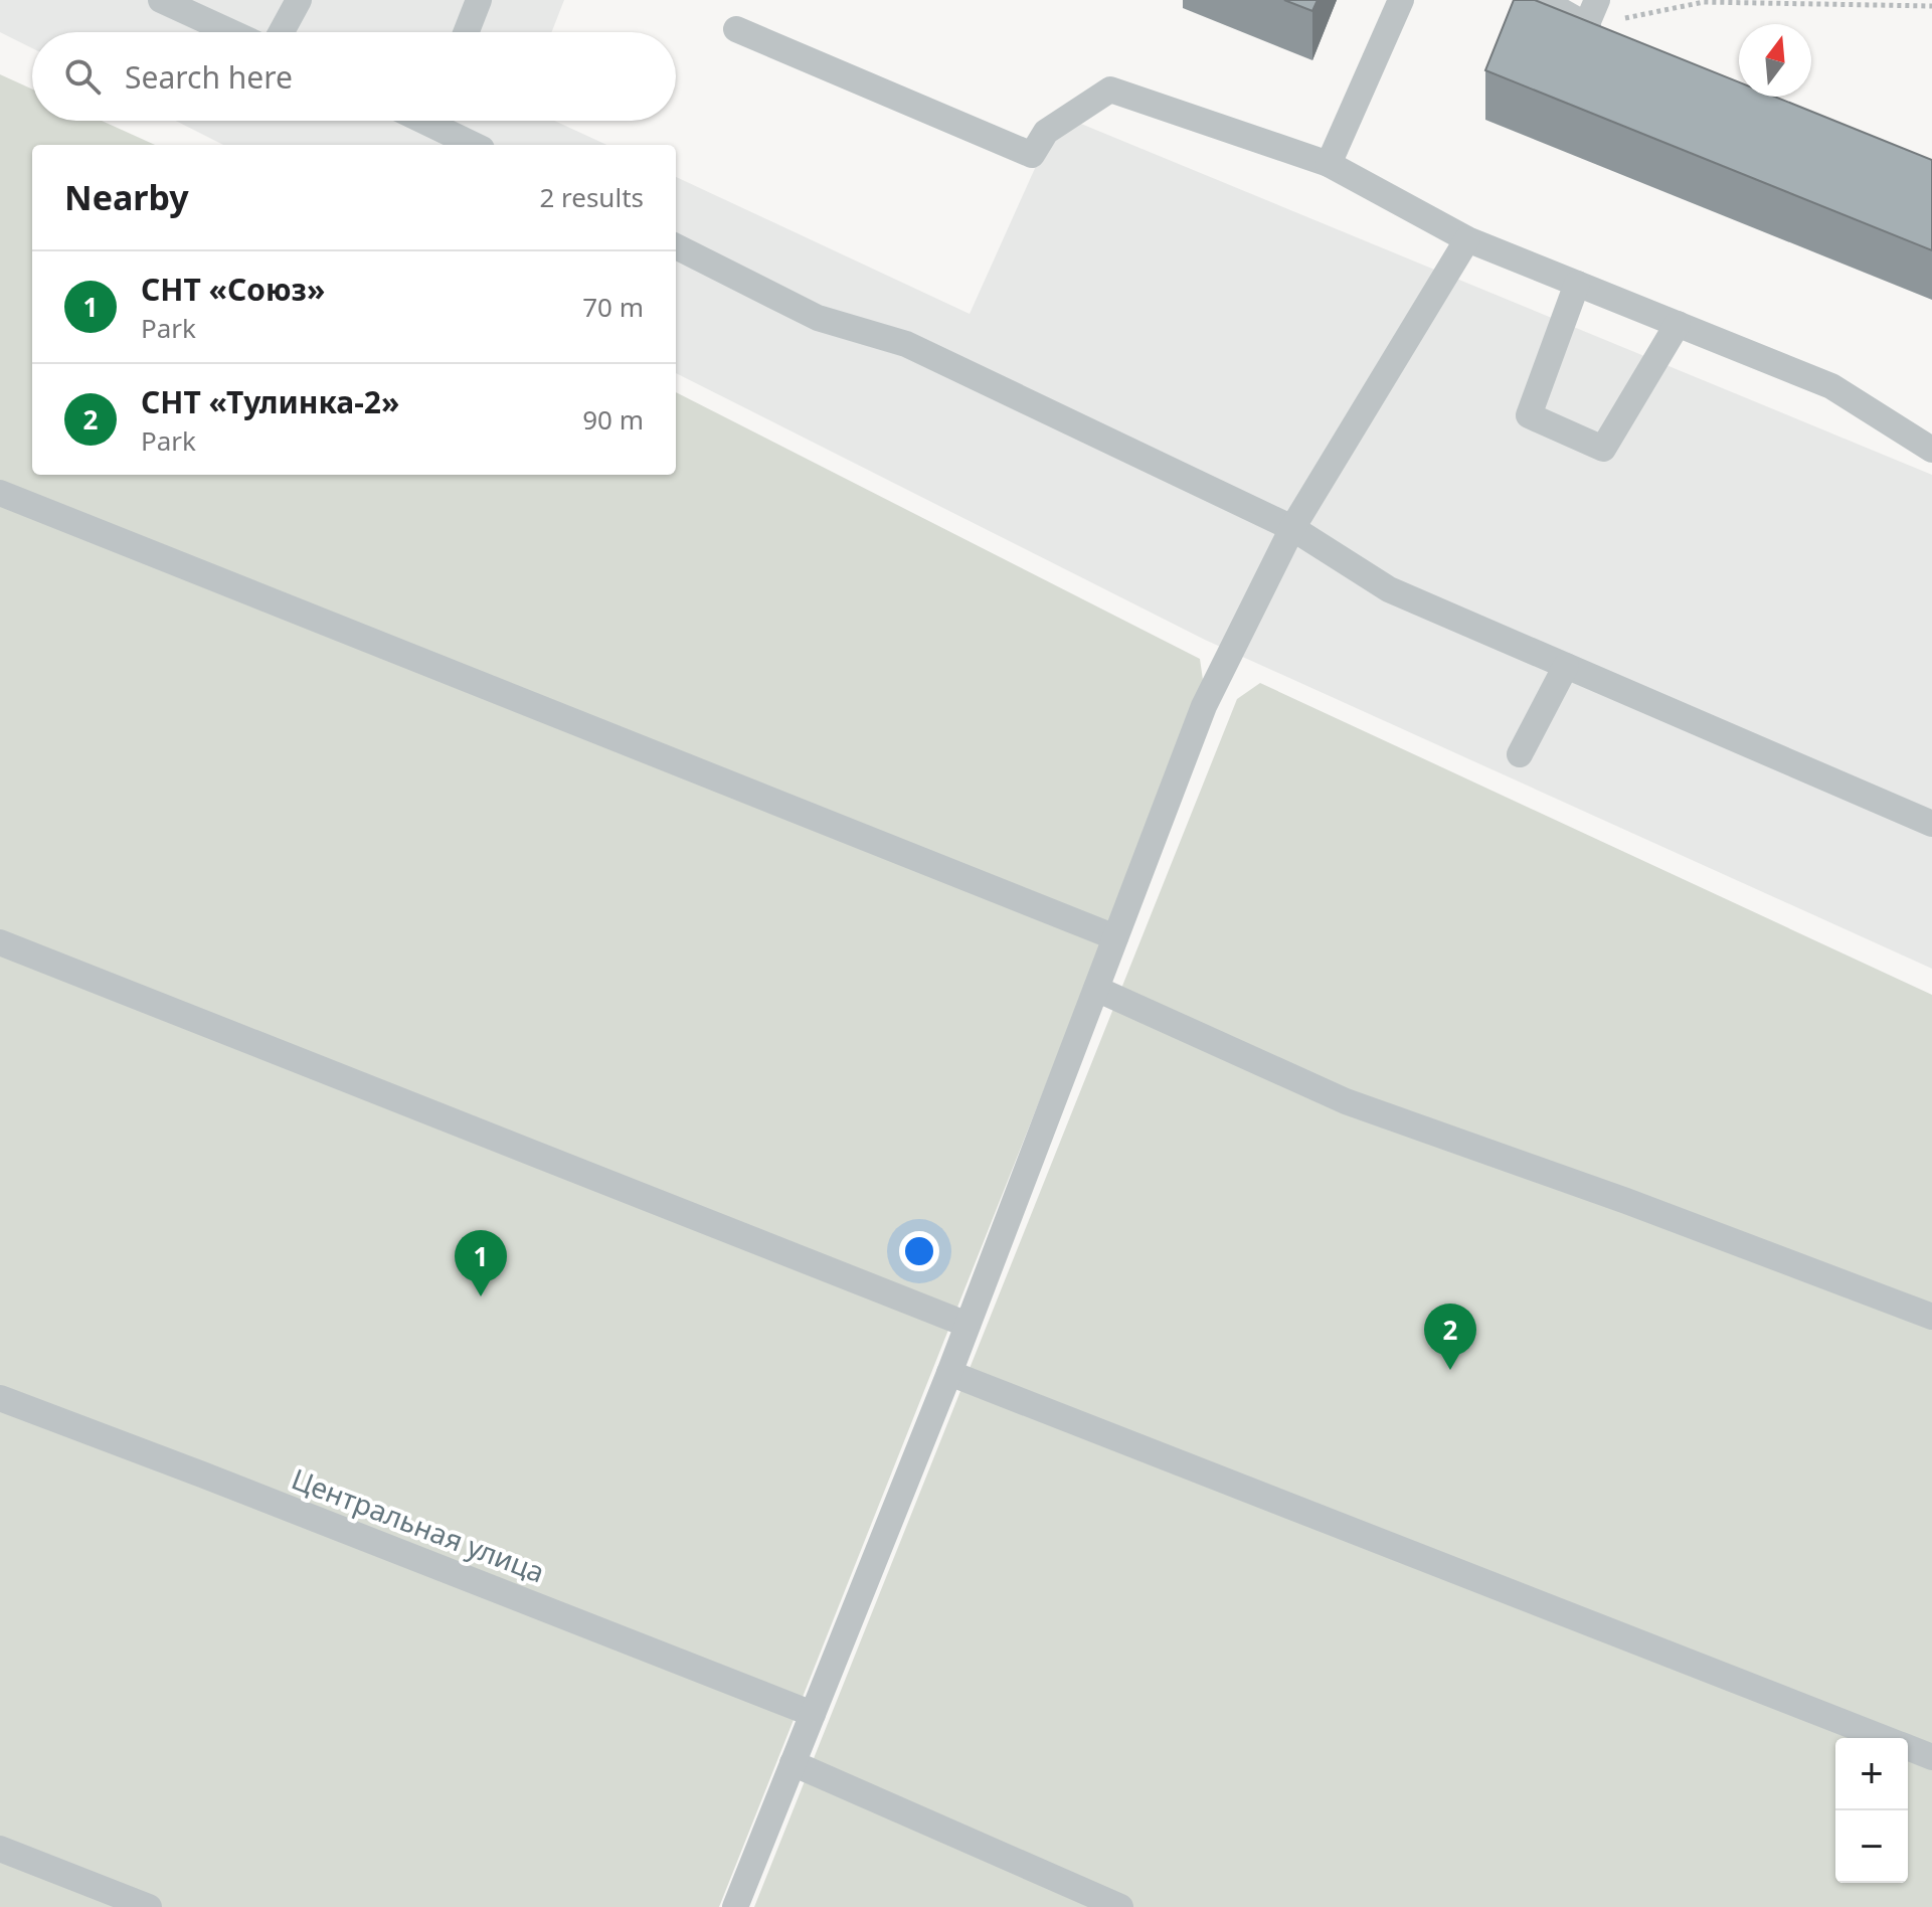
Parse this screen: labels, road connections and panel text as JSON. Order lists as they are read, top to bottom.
{
  "streets": {
    "lane": ["Центральная улица"]
  },
  "north": "top",
  "page": {
    "search": "Search here",
    "heading": ["Nearby", "2 results"],
    "list": [
      {
        "mark": "1",
        "name": "СНТ «Союз»",
        "note": "Park",
        "value": "70 m"
      },
      {
        "mark": "2",
        "name": "СНТ «Тулинка-2»",
        "note": "Park",
        "value": "90 m"
      }
    ],
    "pins": ["1", "2"],
    "map_buttons": ["+", "−"]
  }
}
